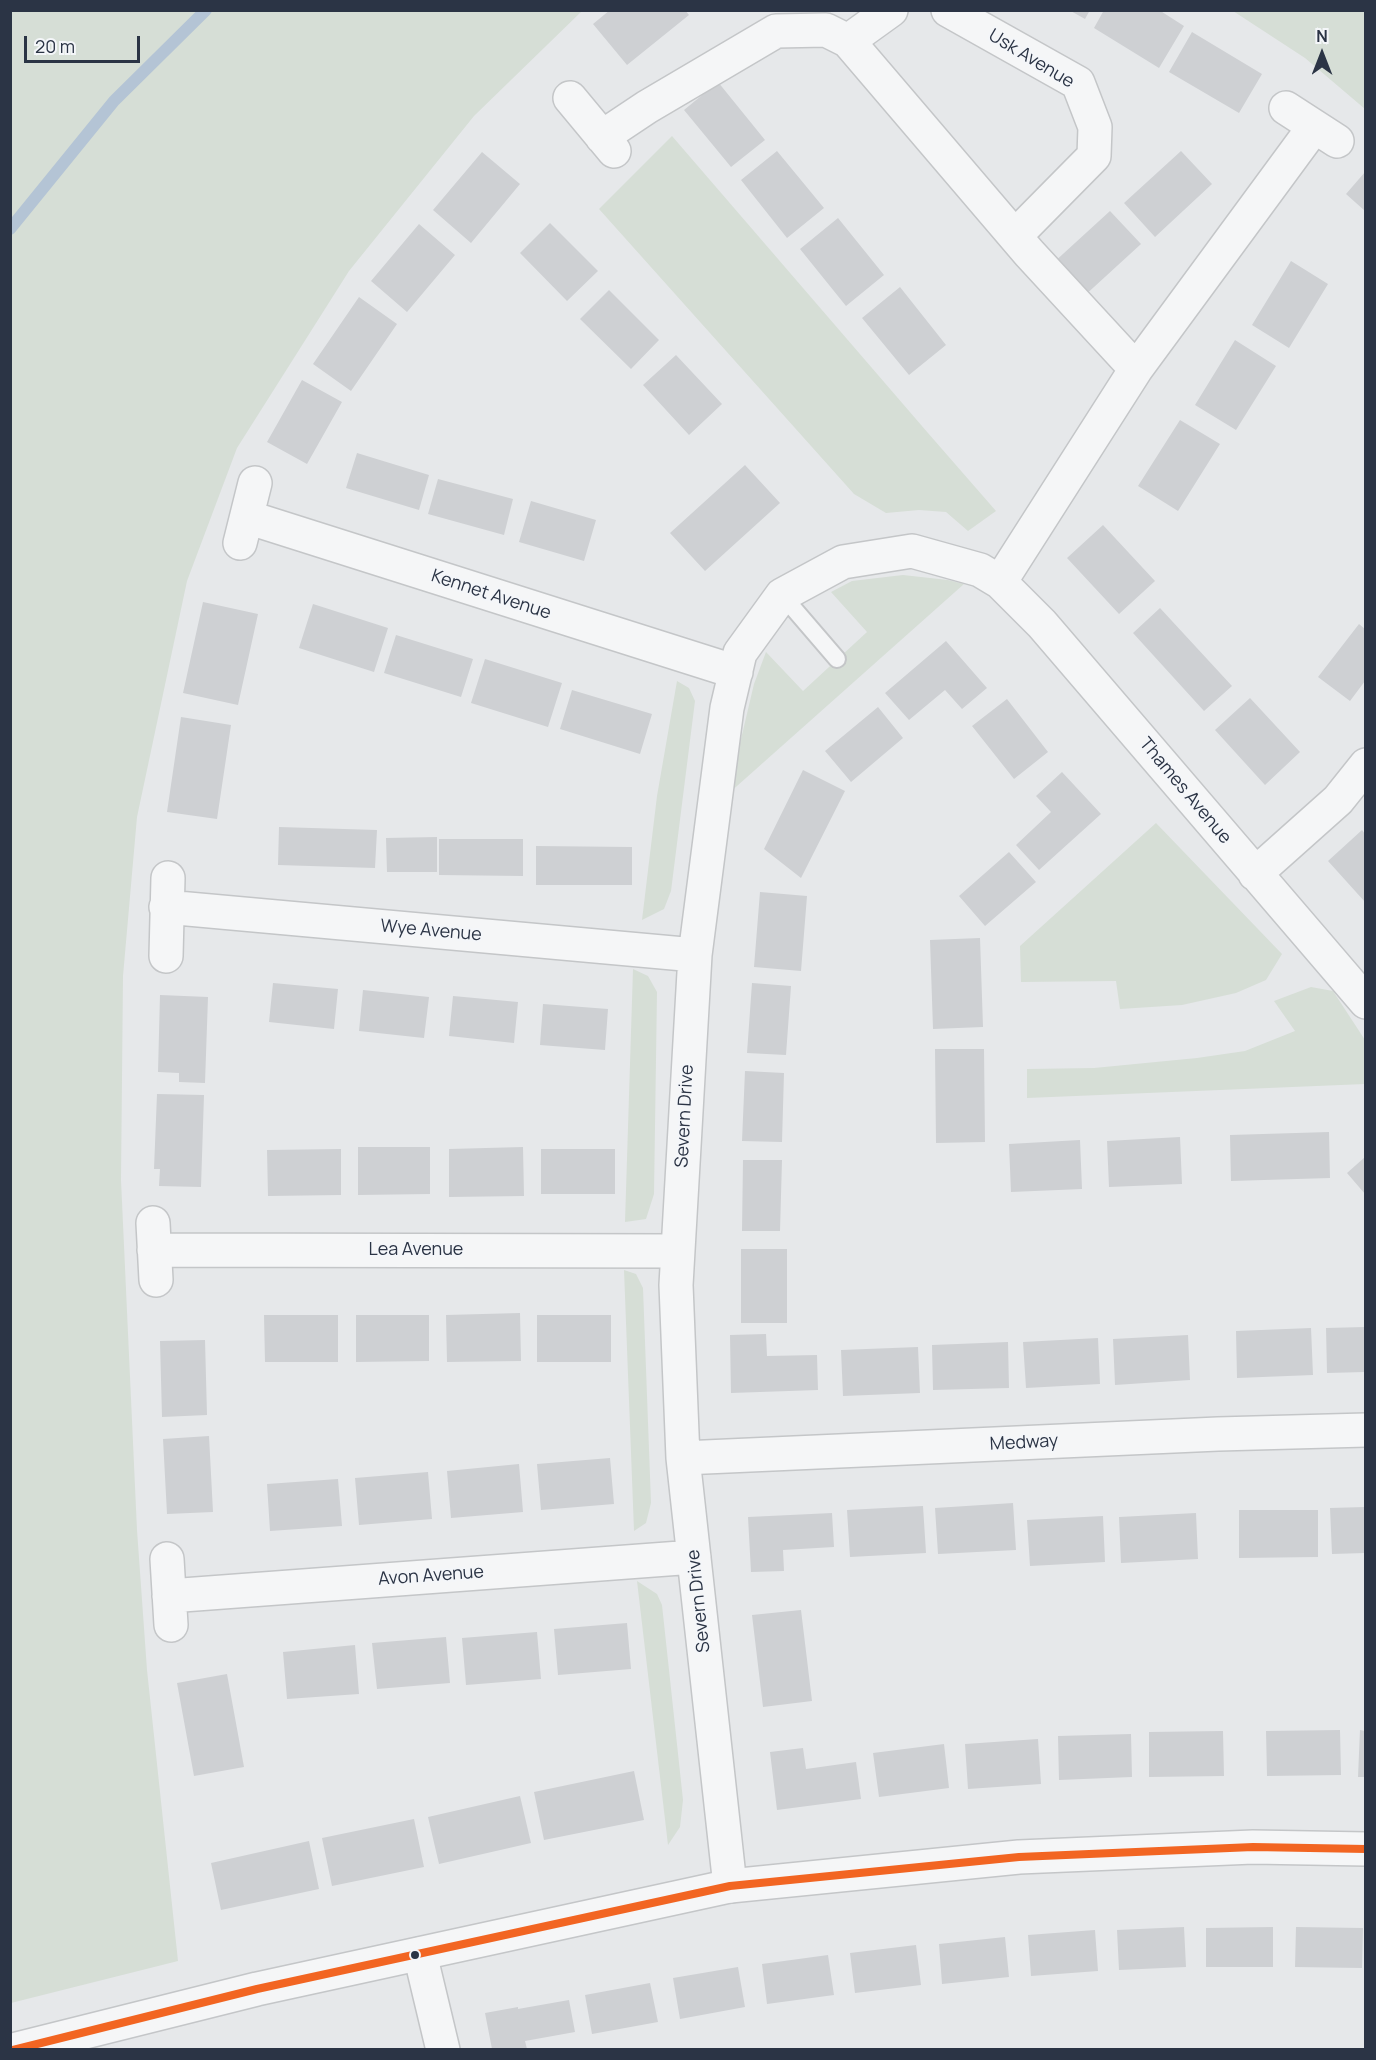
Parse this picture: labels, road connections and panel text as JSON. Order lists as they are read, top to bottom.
{
  "streets": {
    "street": [
      "Usk Avenue",
      "Kennet Avenue",
      "Thames Avenue",
      "Wye Avenue",
      "Severn Drive",
      "Lea Avenue",
      "Medway",
      "Avon Avenue"
    ]
  },
  "crossings": [
    ["Kennet Avenue", "Severn Drive"],
    ["Thames Avenue", "Severn Drive"],
    ["Wye Avenue", "Severn Drive"],
    ["Severn Drive", "Lea Avenue"],
    ["Severn Drive", "Medway"],
    ["Severn Drive", "Avon Avenue"]
  ],
  "scale_bar": "20 m",
  "north": "top"
}
